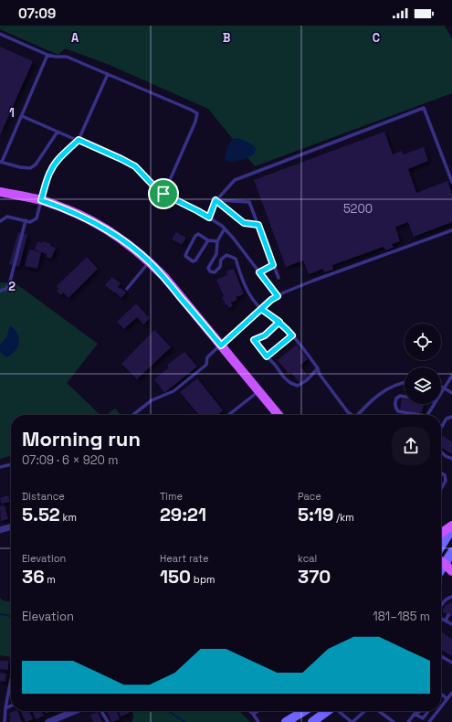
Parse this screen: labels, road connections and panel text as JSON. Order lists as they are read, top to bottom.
{
  "house_numbers": ["5200"],
  "page": {
    "status": "07:09",
    "heading": ["Morning run", "07:09 · 6 × 920 m"],
    "stats": [
      ["Distance", "5.52 km"],
      ["Time", "29:21"],
      ["Pace", "5:19 /km"],
      ["Elevation", "36 m"],
      ["Heart rate", "150 bpm"],
      ["kcal", "370"]
    ],
    "chart": ["Elevation", "181–185 m"]
  },
  "grid": {
    "columns": ["A", "B", "C"],
    "rows": ["1", "2"]
  }
}
